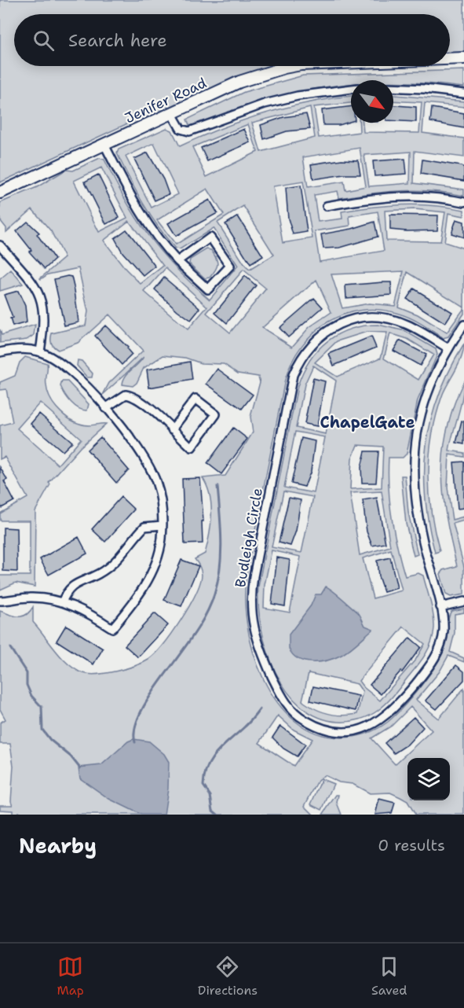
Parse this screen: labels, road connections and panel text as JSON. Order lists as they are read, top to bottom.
{
  "streets": {
    "street": ["Jenifer Road", "Budleigh Circle"]
  },
  "districts": ["ChapelGate"],
  "north": "bottom right",
  "page": {
    "search": "Search here",
    "heading": ["Nearby", "0 results"],
    "nav": ["Map", "Directions", "Saved"]
  }
}
